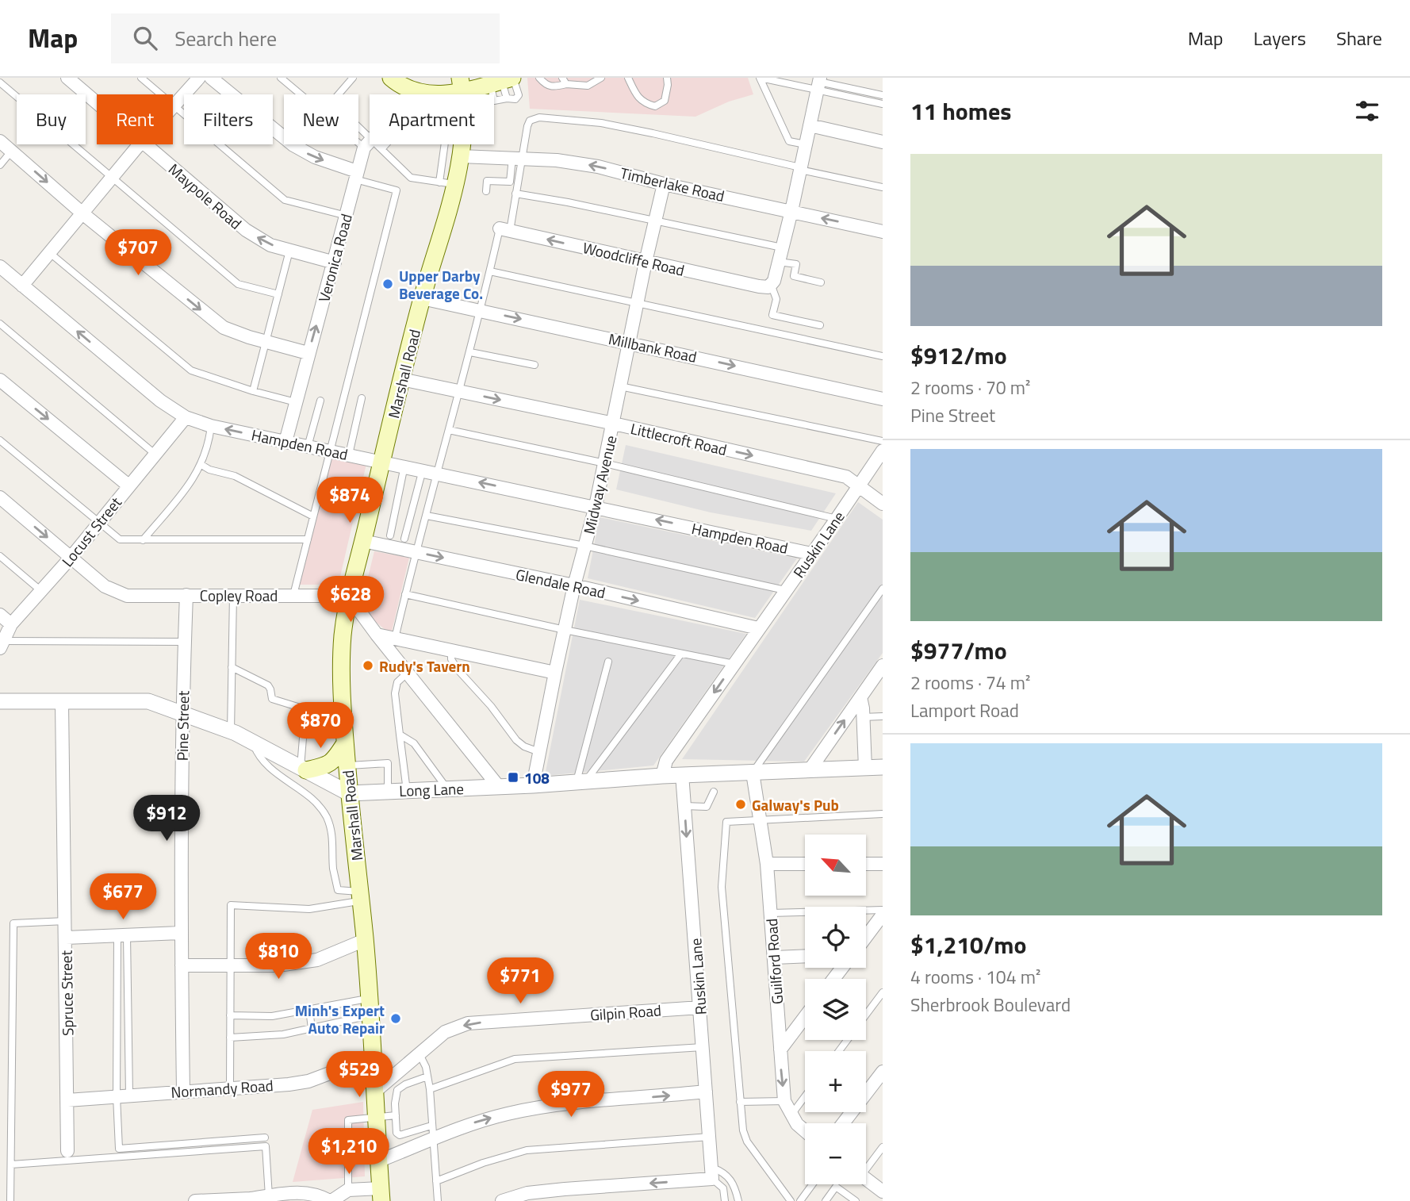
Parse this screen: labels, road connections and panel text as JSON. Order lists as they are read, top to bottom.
{
  "streets": {
    "main road": ["Marshall Road"],
    "street": [
      "Timberlake Road",
      "Maypole Road",
      "Veronica Road",
      "Woodcliffe Road",
      "Millbank Road",
      "Littlecroft Road",
      "Hampden Road",
      "Midway Avenue",
      "Locust Street",
      "Ruskin Lane",
      "Glendale Road",
      "Copley Road",
      "Pine Street",
      "Long Lane",
      "Guilford Road",
      "Spruce Street",
      "Gilpin Road",
      "Normandy Road"
    ]
  },
  "crossings": [
    ["Timberlake Road", "Marshall Road"],
    ["Timberlake Road", "Midway Avenue"],
    ["Maypole Road", "Veronica Road"],
    ["Veronica Road", "Hampden Road"],
    ["Woodcliffe Road", "Midway Avenue"],
    ["Millbank Road", "Marshall Road"],
    ["Millbank Road", "Midway Avenue"],
    ["Marshall Road", "Littlecroft Road"],
    ["Marshall Road", "Hampden Road"],
    ["Marshall Road", "Glendale Road"],
    ["Marshall Road", "Copley Road"],
    ["Marshall Road", "Long Lane"],
    ["Marshall Road", "Gilpin Road"],
    ["Marshall Road", "Normandy Road"],
    ["Littlecroft Road", "Midway Avenue"],
    ["Littlecroft Road", "Ruskin Lane"],
    ["Hampden Road", "Midway Avenue"],
    ["Hampden Road", "Locust Street"],
    ["Hampden Road", "Ruskin Lane"],
    ["Midway Avenue", "Glendale Road"],
    ["Midway Avenue", "Long Lane"],
    ["Locust Street", "Copley Road"],
    ["Ruskin Lane", "Glendale Road"],
    ["Ruskin Lane", "Long Lane"],
    ["Ruskin Lane", "Gilpin Road"],
    ["Copley Road", "Pine Street"],
    ["Pine Street", "Normandy Road"],
    ["Long Lane", "Guilford Road"],
    ["Spruce Street", "Normandy Road"]
  ],
  "one_way": [
    "Woodcliffe Road",
    "Millbank Road",
    "Littlecroft Road",
    "Ruskin Lane"
  ],
  "places": {
    "other": [
      "Upper Darby Beverage Co.",
      "Rudy's Tavern",
      "Galway's Pub",
      "Minh's Expert Auto Repair"
    ],
    "transit": ["108"]
  },
  "north": "top left",
  "page": {
    "header": "Map",
    "search": "Search here",
    "nav": ["Map", "Layers", "Share"],
    "heading": "11 homes",
    "chip": [
      "Buy",
      "Rent",
      "Filters",
      "New",
      "Apartment"
    ],
    "list": [
      {
        "name": "$912/mo",
        "note": "2 rooms · 70 m² · Pine Street"
      },
      {
        "name": "$977/mo",
        "note": "2 rooms · 74 m² · Lamport Road"
      },
      {
        "name": "$1,210/mo",
        "note": "4 rooms · 104 m² · Sherbrook Boulevard"
      }
    ],
    "price": [
      "$707",
      "$874",
      "$628",
      "$870",
      "$912",
      "$677",
      "$810",
      "$771",
      "$529",
      "$977",
      "$1,210"
    ],
    "map_buttons": ["+", "−"]
  }
}
